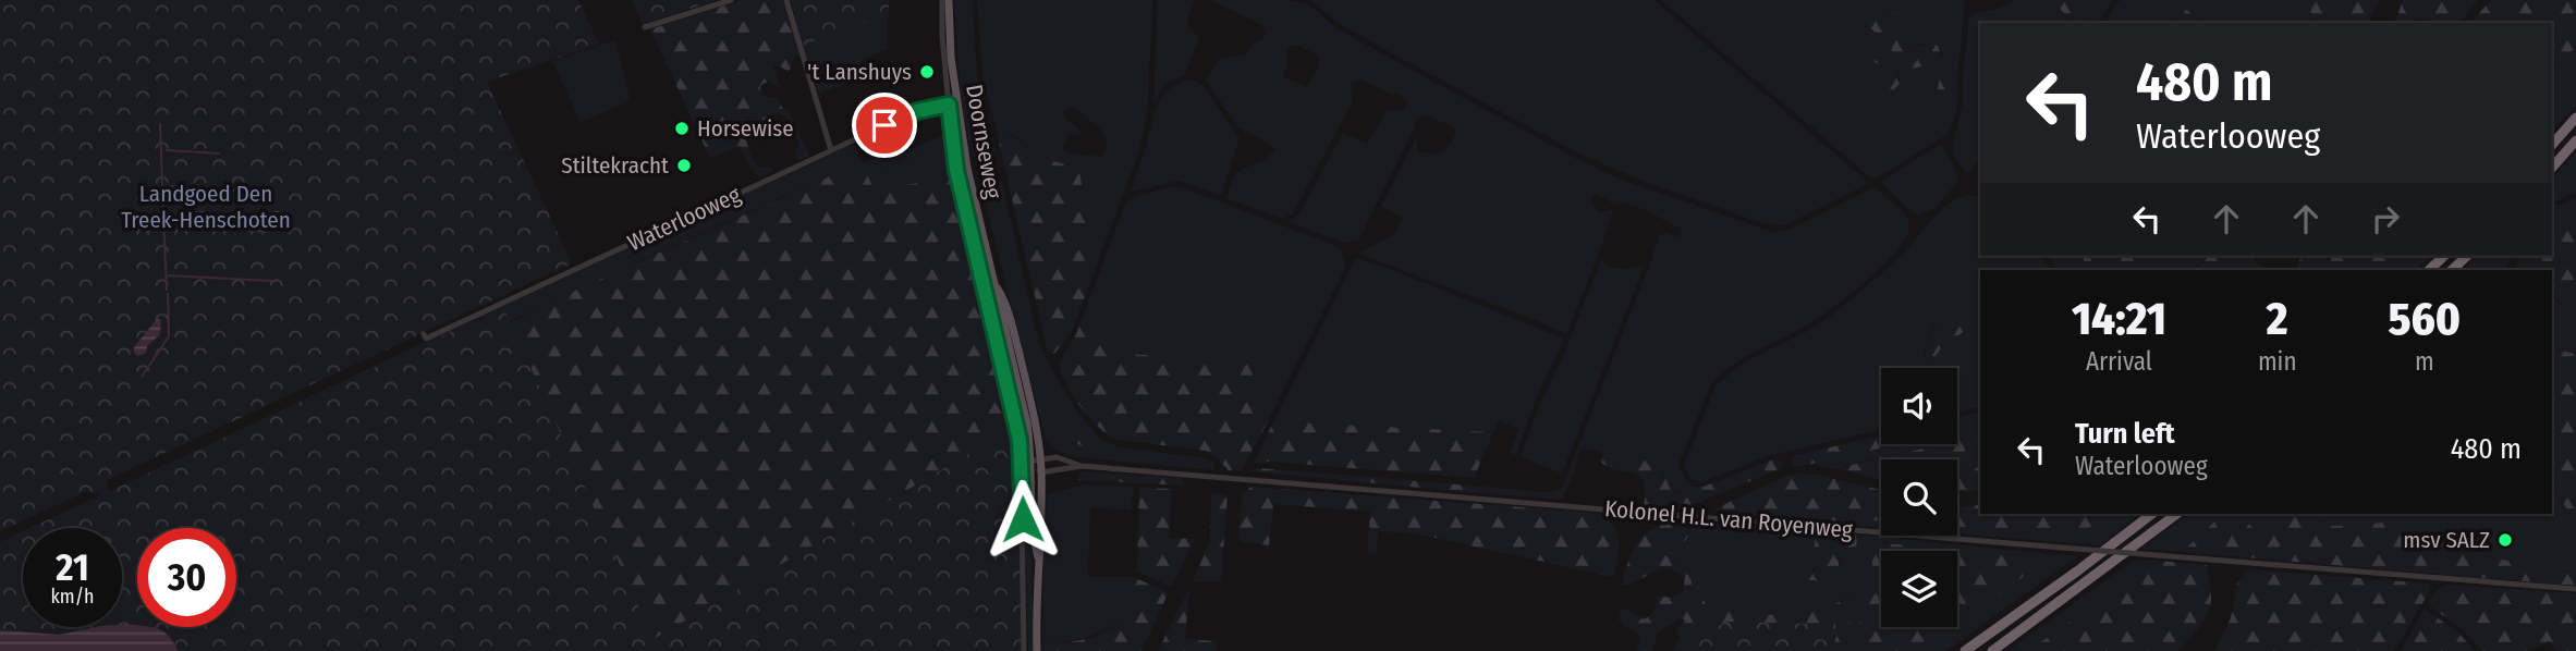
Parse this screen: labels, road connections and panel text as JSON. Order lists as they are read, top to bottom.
{
  "streets": {
    "main road": ["Doornseweg"],
    "street": ["Waterlooweg", "Kolonel H.L. van Royenweg"]
  },
  "crossings": [
    ["Doornseweg", "Waterlooweg"],
    ["Doornseweg", "Kolonel H.L. van Royenweg"]
  ],
  "parks": ["Landgoed Den Treek-Henschoten"],
  "places": [
    "'t Lanshuys",
    "Horsewise",
    "Stiltekracht",
    "msv SALZ"
  ],
  "page": {
    "turn": ["480 m", "Waterlooweg"],
    "eta": [
      "14:21",
      "Arrival",
      "2",
      "min",
      "560",
      "m"
    ],
    "list": [
      {
        "name": "Turn left",
        "note": "Waterlooweg",
        "value": "480 m"
      }
    ],
    "speed": "21 km/h",
    "limit": "30"
  }
}
